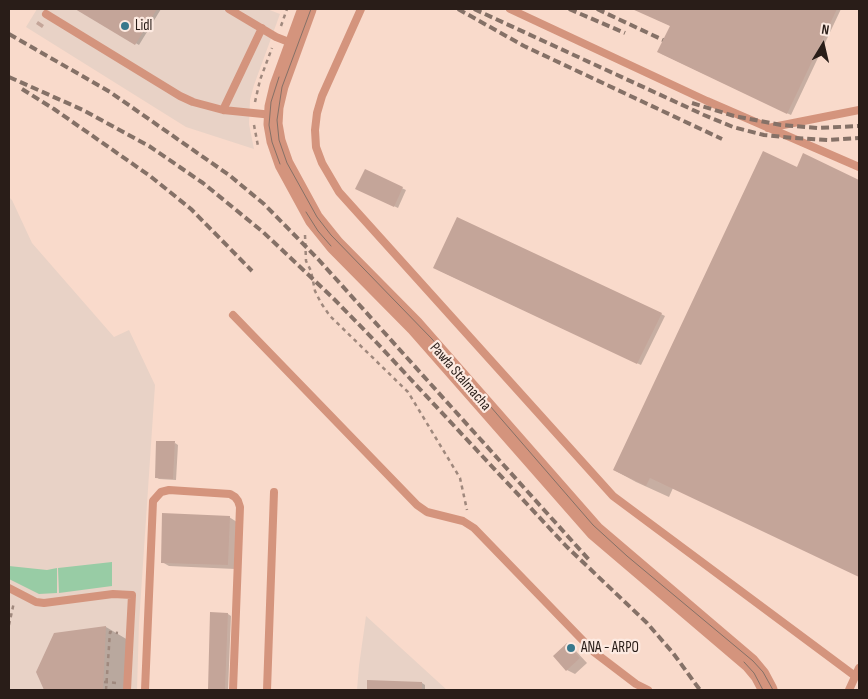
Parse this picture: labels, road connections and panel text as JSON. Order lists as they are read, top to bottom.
{
  "streets": {
    "street": ["Pawła Stalmacha"]
  },
  "places": ["Lidl", "ANA - ARPO"],
  "north": "top"
}
